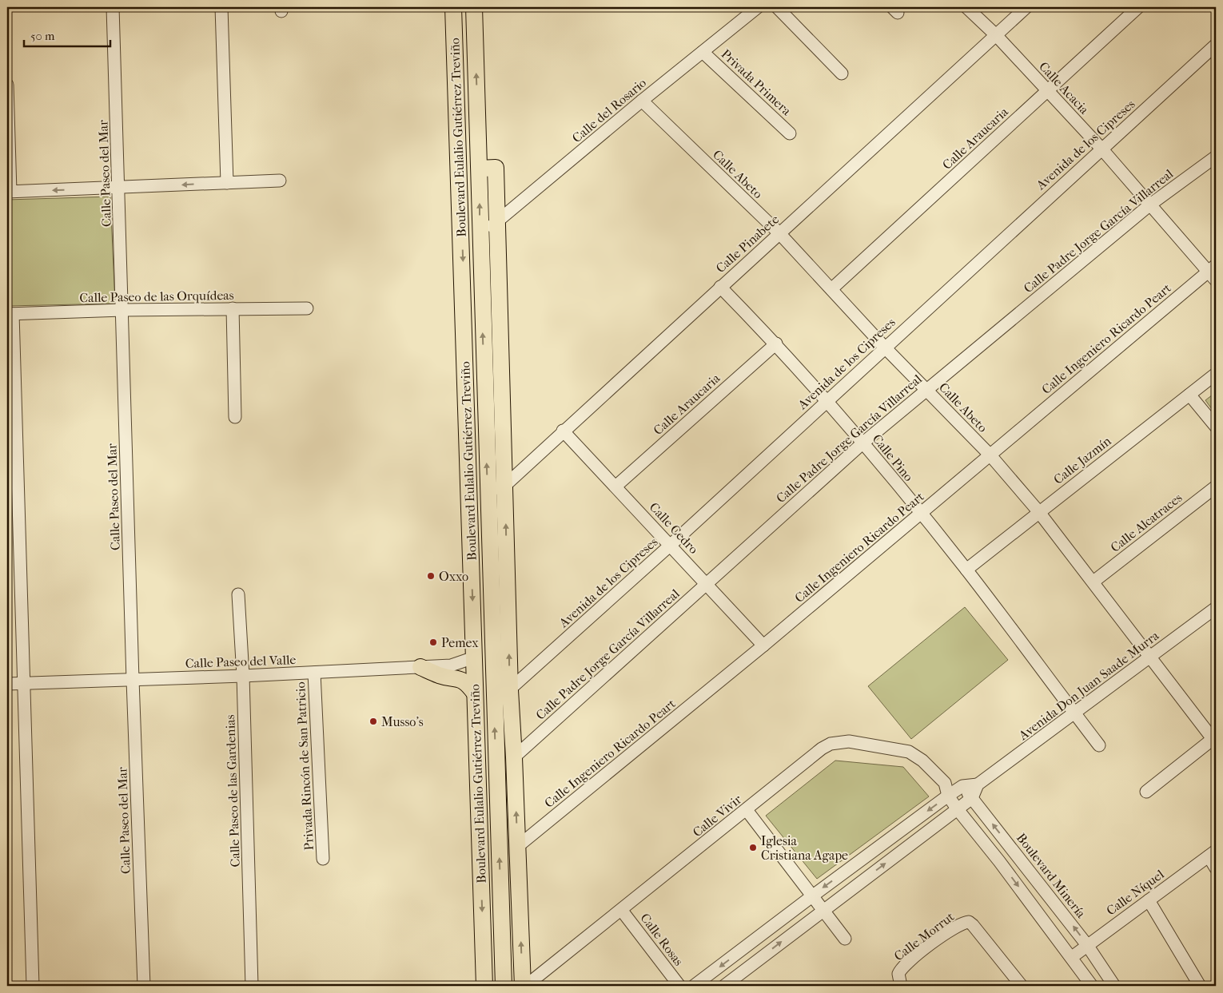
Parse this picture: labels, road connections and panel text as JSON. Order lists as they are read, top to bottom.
{
  "streets": {
    "main road": ["Boulevard Eulalio Gutiérrez Treviño"],
    "street": [
      "Privada Primera",
      "Calle Acacia",
      "Calle del Rosario",
      "Calle Araucaria",
      "Avenida de los Cipreses",
      "Calle Paseo del Mar",
      "Calle Abeto",
      "Calle Padre Jorge García Villarreal",
      "Calle Pinabete",
      "Calle Paseo de las Orquídeas",
      "Calle Ingeniero Ricardo Peart",
      "Calle Pino",
      "Calle Jazmín",
      "Calle Alcatraces",
      "Calle Cedro",
      "Calle Paseo del Valle",
      "Avenida Don Juan Saade Murra",
      "Privada Rincón de San Patricio",
      "Calle Paseo de las Gardenias",
      "Calle Vivir",
      "Boulevard Minería",
      "Calle Níquel",
      "Calle Morrut",
      "Calle Rosas"
    ]
  },
  "crossings": [
    ["Privada Primera", "Calle del Rosario"],
    ["Calle Acacia", "Calle Araucaria"],
    ["Calle Acacia", "Avenida de los Cipreses"],
    ["Calle Acacia", "Calle Padre Jorge García Villarreal"],
    ["Calle Acacia", "Calle Pinabete"],
    ["Calle Acacia", "Calle Ingeniero Ricardo Peart"],
    ["Calle del Rosario", "Boulevard Eulalio Gutiérrez Treviño"],
    ["Calle del Rosario", "Calle Abeto"],
    ["Boulevard Eulalio Gutiérrez Treviño", "Avenida de los Cipreses"],
    ["Boulevard Eulalio Gutiérrez Treviño", "Calle Padre Jorge García Villarreal"],
    ["Boulevard Eulalio Gutiérrez Treviño", "Calle Pinabete"],
    ["Boulevard Eulalio Gutiérrez Treviño", "Calle Ingeniero Ricardo Peart"],
    ["Boulevard Eulalio Gutiérrez Treviño", "Calle Paseo del Valle"],
    ["Boulevard Eulalio Gutiérrez Treviño", "Calle Vivir"],
    ["Calle Araucaria", "Calle Abeto"],
    ["Calle Araucaria", "Calle Pino"],
    ["Calle Araucaria", "Calle Cedro"],
    ["Avenida de los Cipreses", "Calle Abeto"],
    ["Avenida de los Cipreses", "Calle Pino"],
    ["Avenida de los Cipreses", "Calle Cedro"],
    ["Calle Paseo del Mar", "Calle Paseo de las Orquídeas"],
    ["Calle Paseo del Mar", "Calle Paseo del Valle"],
    ["Calle Abeto", "Calle Padre Jorge García Villarreal"],
    ["Calle Abeto", "Calle Pinabete"],
    ["Calle Abeto", "Calle Ingeniero Ricardo Peart"],
    ["Calle Abeto", "Calle Jazmín"],
    ["Calle Abeto", "Calle Alcatraces"],
    ["Calle Abeto", "Avenida Don Juan Saade Murra"],
    ["Calle Padre Jorge García Villarreal", "Calle Pino"],
    ["Calle Padre Jorge García Villarreal", "Calle Cedro"],
    ["Calle Pinabete", "Calle Pino"],
    ["Calle Pinabete", "Calle Cedro"],
    ["Calle Ingeniero Ricardo Peart", "Calle Pino"],
    ["Calle Ingeniero Ricardo Peart", "Calle Cedro"],
    ["Calle Pino", "Calle Jazmín"],
    ["Calle Pino", "Avenida Don Juan Saade Murra"],
    ["Calle Paseo del Valle", "Privada Rincón de San Patricio"],
    ["Calle Paseo del Valle", "Calle Paseo de las Gardenias"],
    ["Avenida Don Juan Saade Murra", "Boulevard Minería"],
    ["Calle Vivir", "Calle Rosas"],
    ["Boulevard Minería", "Calle Níquel"]
  ],
  "places": [
    "Oxxo",
    "Pemex",
    "Musso's",
    "Iglesia Cristiana Agape"
  ],
  "scale_bar": "50 m"
}
